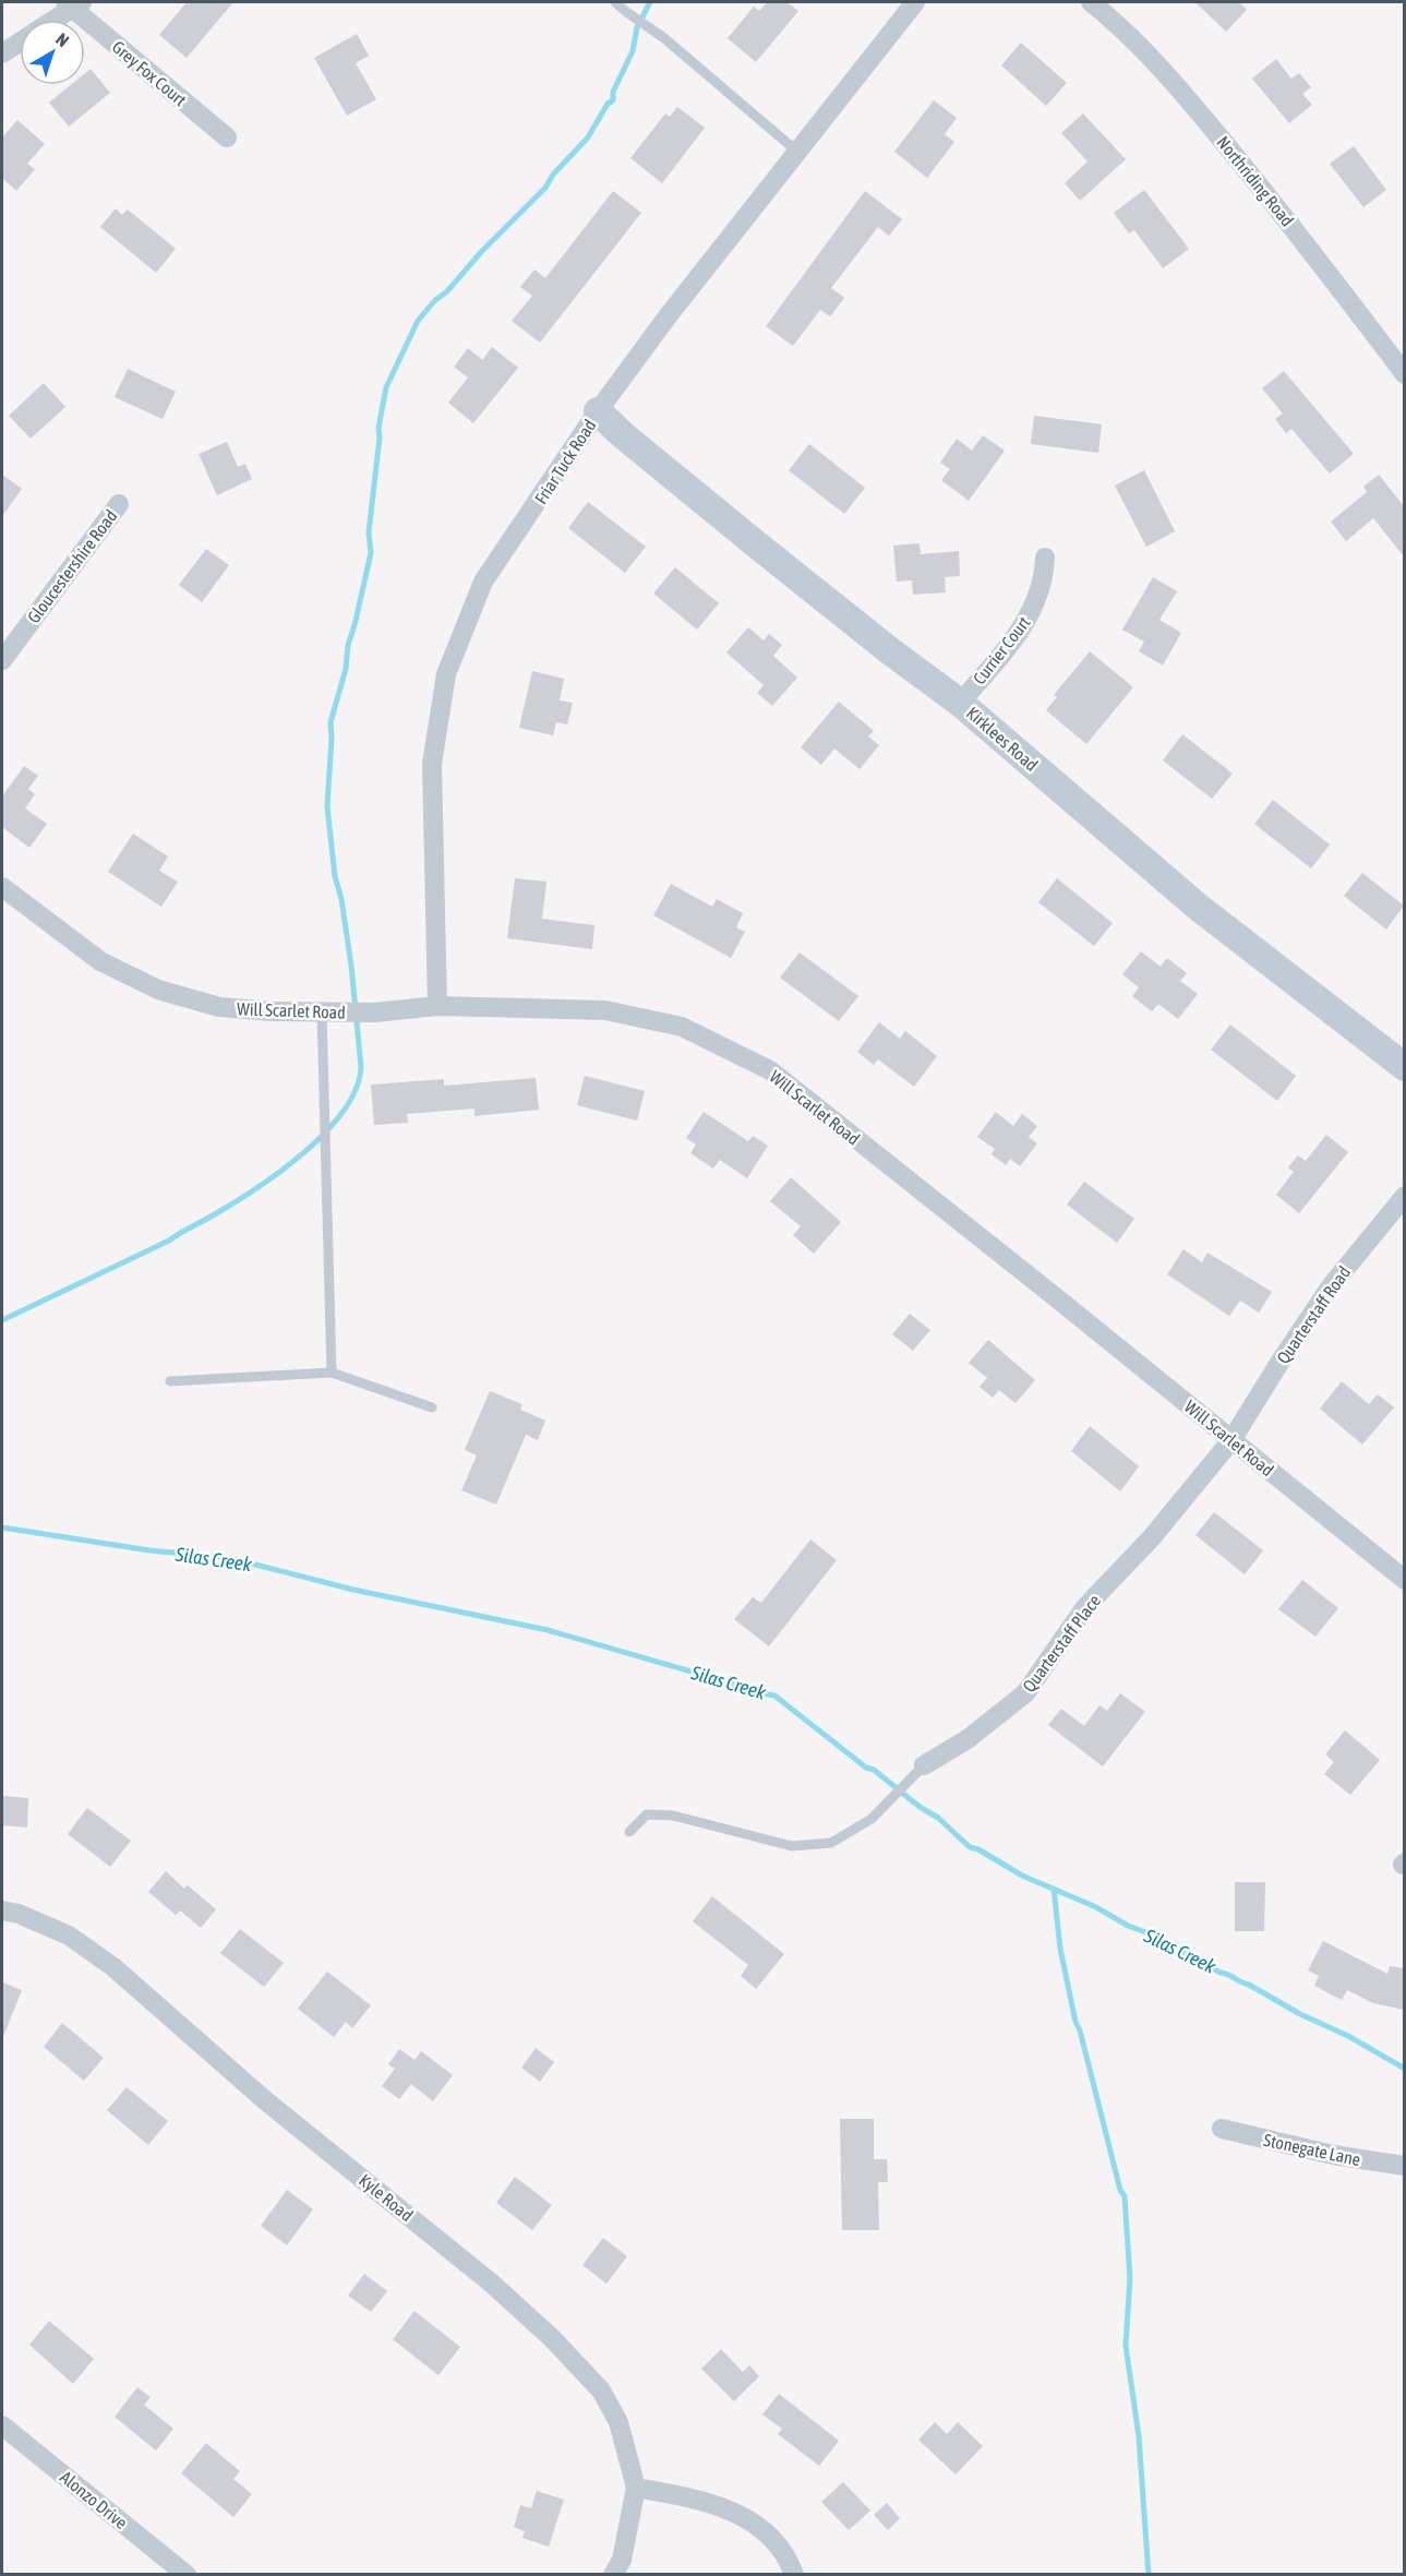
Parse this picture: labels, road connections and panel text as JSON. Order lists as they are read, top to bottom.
{
  "streets": {
    "street": [
      "Grey Fox Court",
      "Northriding Road",
      "Friar Tuck Road",
      "Gloucestershire Road",
      "Currier Court",
      "Kirklees Road",
      "Will Scarlet Road",
      "Quarterstaff Road",
      "Quarterstaff Place",
      "Stonegate Lane",
      "Kyle Road",
      "Alonzo Drive"
    ]
  },
  "crossings": [
    ["Friar Tuck Road", "Kirklees Road"],
    ["Friar Tuck Road", "Will Scarlet Road"],
    ["Currier Court", "Kirklees Road"],
    ["Will Scarlet Road", "Quarterstaff Road"],
    ["Will Scarlet Road", "Quarterstaff Place"],
    ["Quarterstaff Road", "Quarterstaff Place"]
  ],
  "water": ["Silas Creek"],
  "north": "top right"
}
